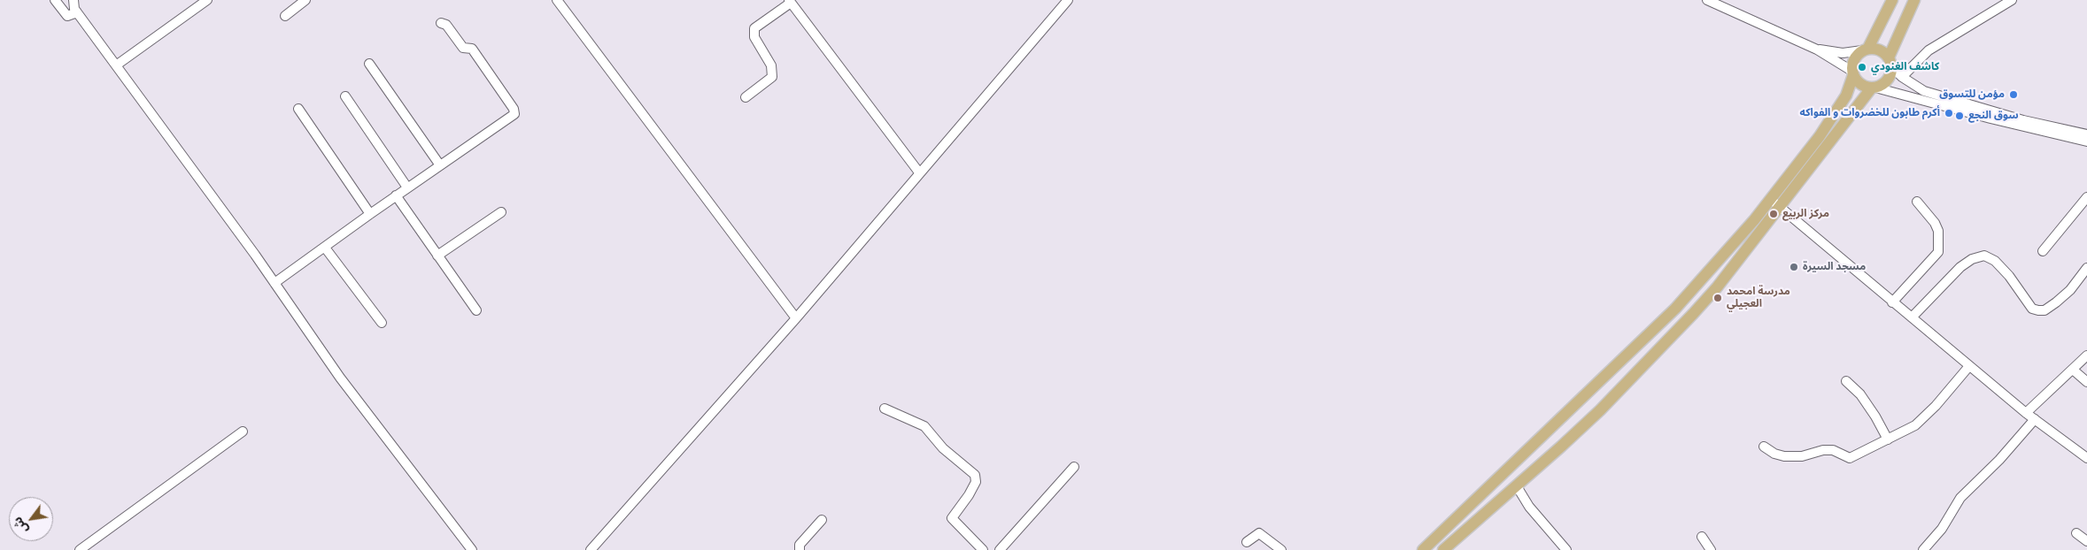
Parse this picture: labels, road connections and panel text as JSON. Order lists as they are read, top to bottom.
{
  "places": [
    "كاشف الغنودي",
    "مؤمن للتسوق",
    "أكرم طابون للخضروات و الفواكه",
    "سوق النجع",
    "مركز الربيع",
    "مسجد السيرة",
    "مدرسة امحمد العجيلي"
  ],
  "north": "bottom left"
}
